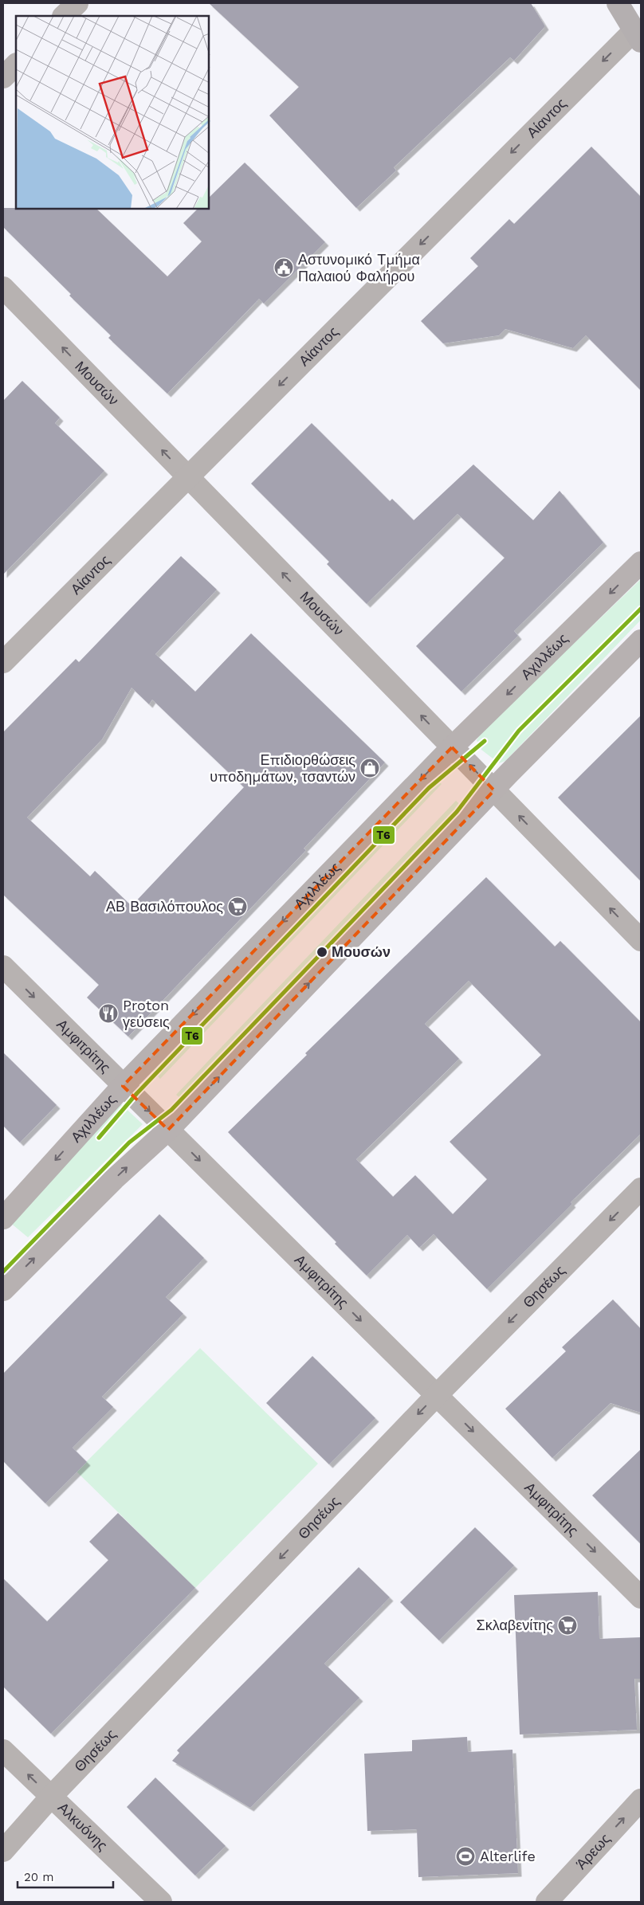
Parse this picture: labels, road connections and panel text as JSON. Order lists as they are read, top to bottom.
{
  "streets": {
    "main road": ["Αχιλλέως"],
    "street": [
      "Αίαντος",
      "Μουσών",
      "Αμφιτρίτης",
      "Θησέως",
      "Αλκυόνης",
      "Άρεως"
    ]
  },
  "crossings": [
    ["Αίαντος", "Μουσών"],
    ["Μουσών", "Αχιλλέως"],
    ["Αχιλλέως", "Αμφιτρίτης"],
    ["Αμφιτρίτης", "Θησέως"],
    ["Θησέως", "Αλκυόνης"]
  ],
  "one_way": [
    "Αίαντος",
    "Μουσών",
    "Αμφιτρίτης",
    "Θησέως",
    "Άρεως"
  ],
  "places": {
    "public building": ["Αστυνομικό Τμήμα Παλαιού Φαλήρου"],
    "shop": ["Επιδιορθώσεις υποδημάτων, τσαντών"],
    "supermarket": ["ΑΒ Βασιλόπουλος", "Σκλαβενίτης"],
    "other": ["Μουσών"],
    "restaurant": ["Proton γεύσεις"],
    "sports": ["Alterlife"]
  },
  "lines": ["transit line Τ6"],
  "scale_bar": "20 m"
}
